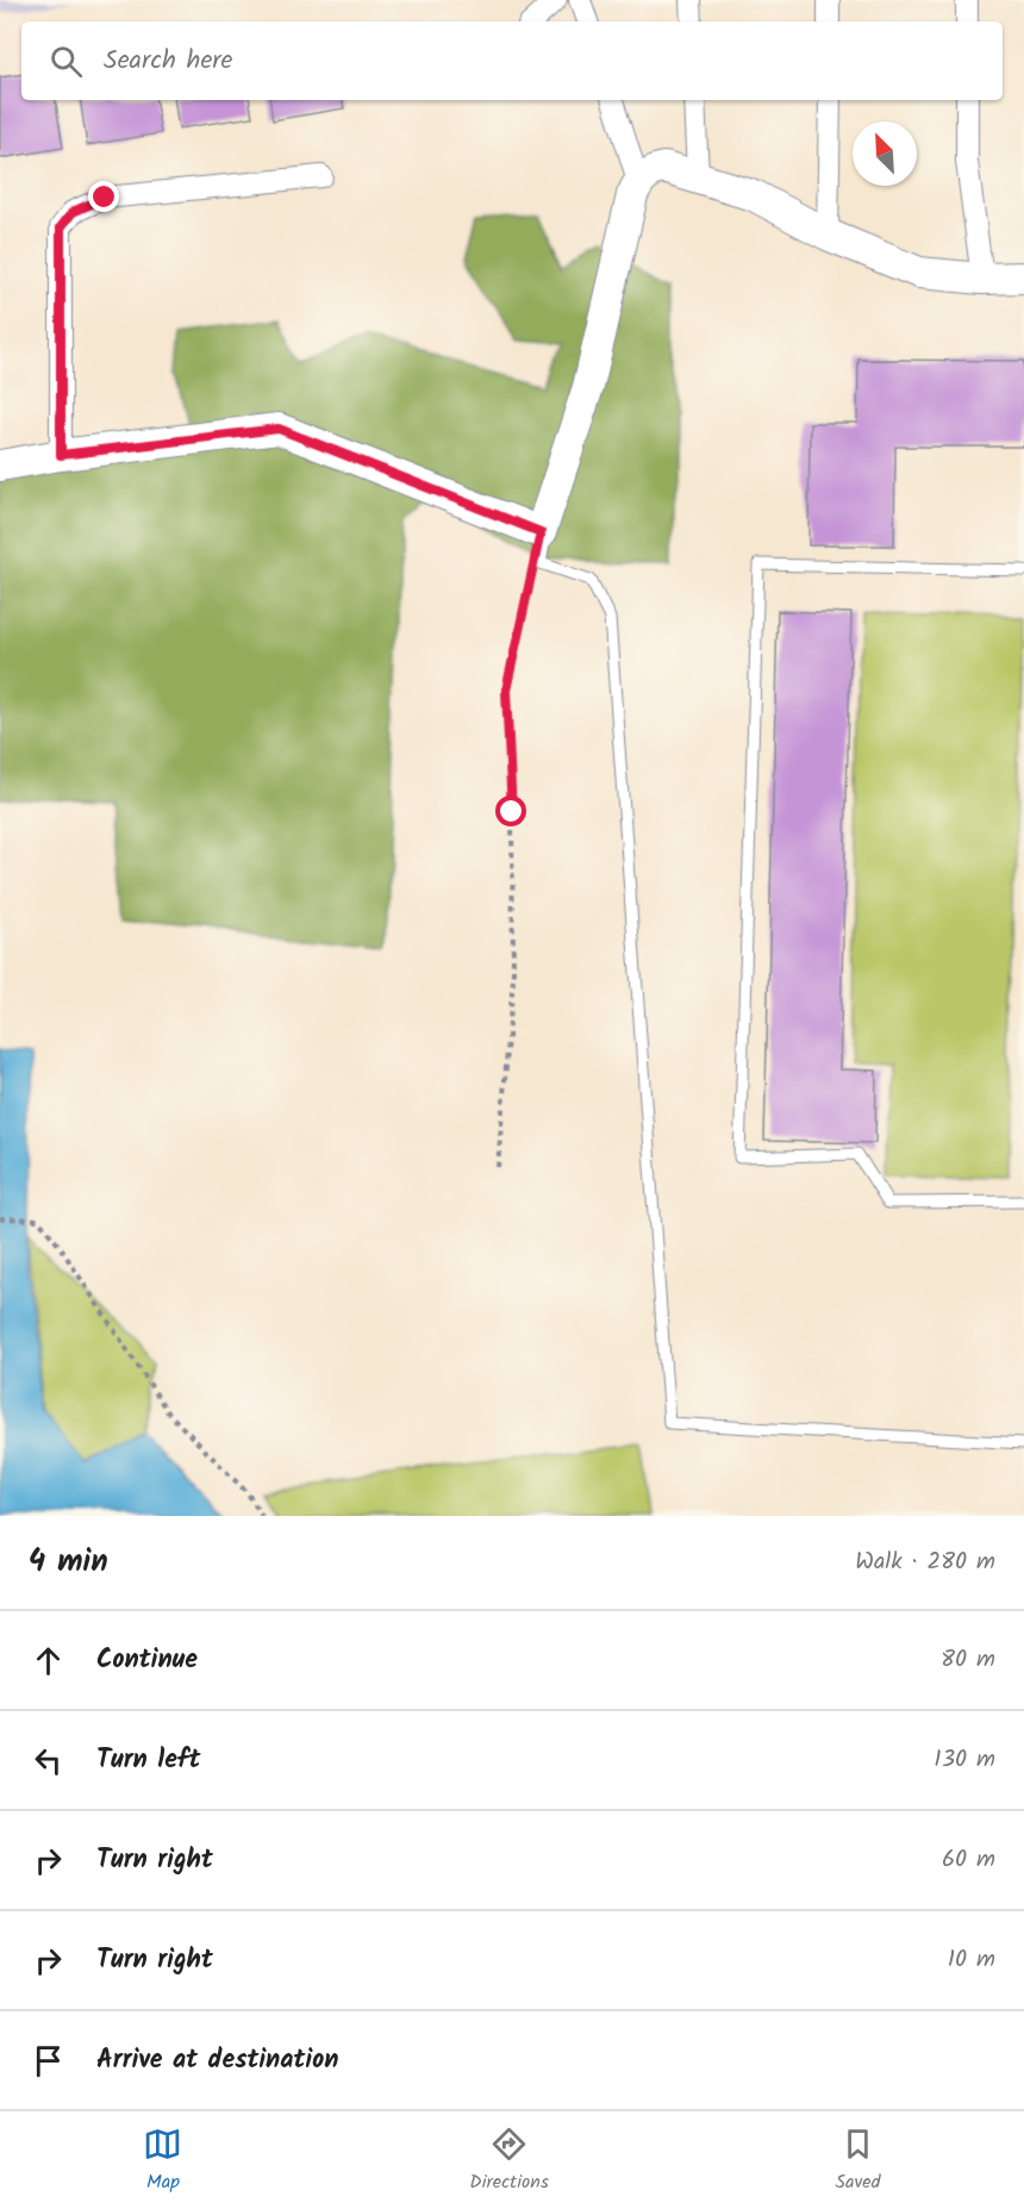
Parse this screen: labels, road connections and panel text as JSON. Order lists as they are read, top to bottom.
{
  "north": "top left",
  "page": {
    "search": "Search here",
    "heading": ["4 min", "Walk · 280 m"],
    "list": [
      ["Continue", "80 m"],
      ["Turn left", "130 m"],
      ["Turn right", "60 m"],
      ["Turn right", "10 m"],
      "Arrive at destination"
    ],
    "nav": ["Map", "Directions", "Saved"]
  }
}
